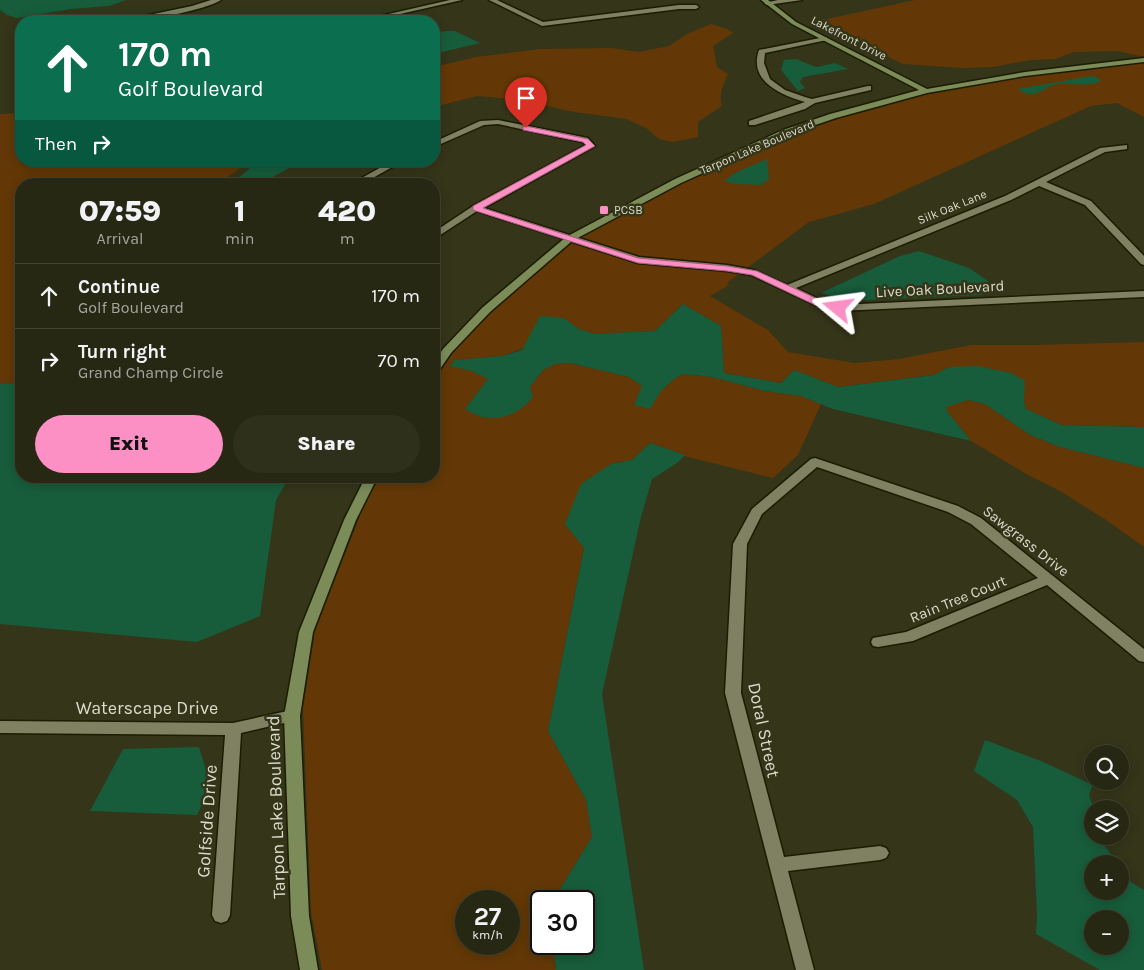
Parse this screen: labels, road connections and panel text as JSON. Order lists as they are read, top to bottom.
{
  "streets": {
    "street": [
      "Lakefront Drive",
      "Tarpon Lake Boulevard",
      "Silk Oak Lane",
      "Live Oak Boulevard",
      "Sawgrass Drive",
      "Rain Tree Court",
      "Waterscape Drive",
      "Doral Street",
      "Golfside Drive"
    ]
  },
  "crossings": [
    ["Lakefront Drive", "Tarpon Lake Boulevard"],
    ["Tarpon Lake Boulevard", "Live Oak Boulevard"],
    ["Tarpon Lake Boulevard", "Waterscape Drive"],
    ["Silk Oak Lane", "Live Oak Boulevard"],
    ["Sawgrass Drive", "Rain Tree Court"],
    ["Sawgrass Drive", "Doral Street"],
    ["Waterscape Drive", "Golfside Drive"]
  ],
  "places": {
    "transit": ["PCSB"]
  },
  "page": {
    "turn": ["170 m", "Golf Boulevard"],
    "then": "Then",
    "eta": [
      "07:59",
      "Arrival",
      "1",
      "min",
      "420",
      "m"
    ],
    "list": [
      {
        "name": "Continue",
        "note": "Golf Boulevard",
        "value": "170 m"
      },
      {
        "name": "Turn right",
        "note": "Grand Champ Circle",
        "value": "70 m"
      }
    ],
    "buttons": ["Exit", "Share"],
    "map_buttons": ["+", "−"],
    "speed": "27 km/h",
    "limit": "30"
  }
}
